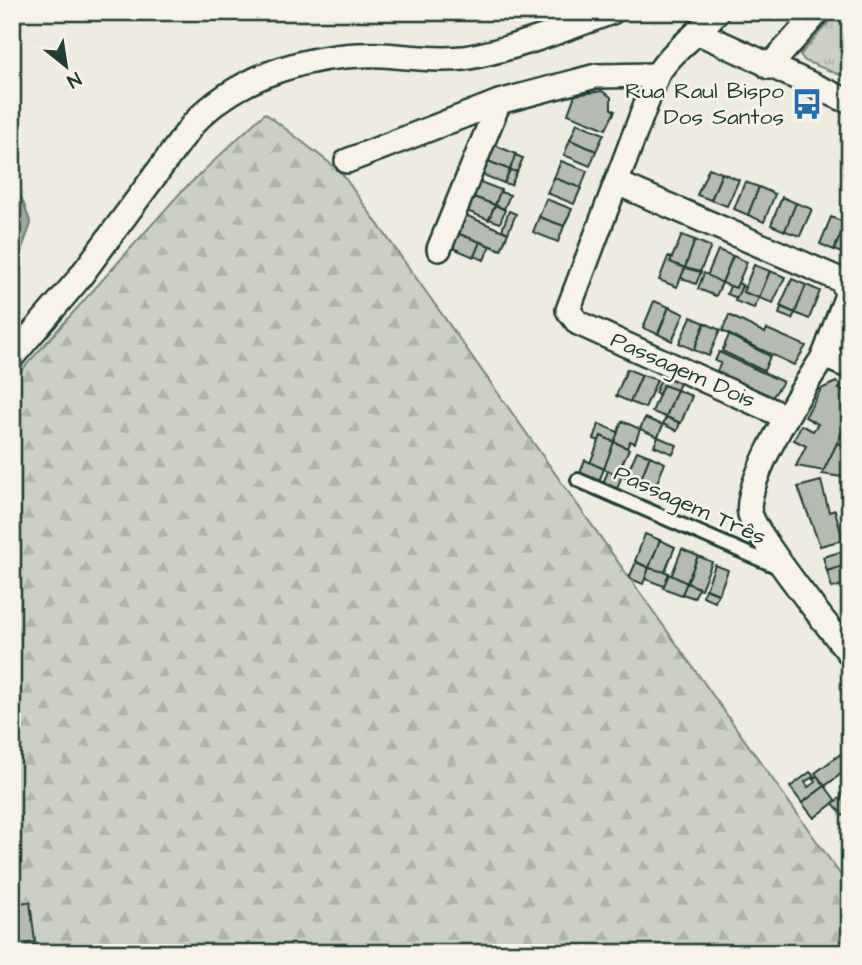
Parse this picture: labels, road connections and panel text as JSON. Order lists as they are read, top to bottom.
{
  "streets": {
    "street": ["Passagem Dois"],
    "lane": ["Passagem Três"]
  },
  "places": {
    "bus stop": ["Rua Raul Bispo Dos Santos"]
  },
  "north": "bottom right"
}
